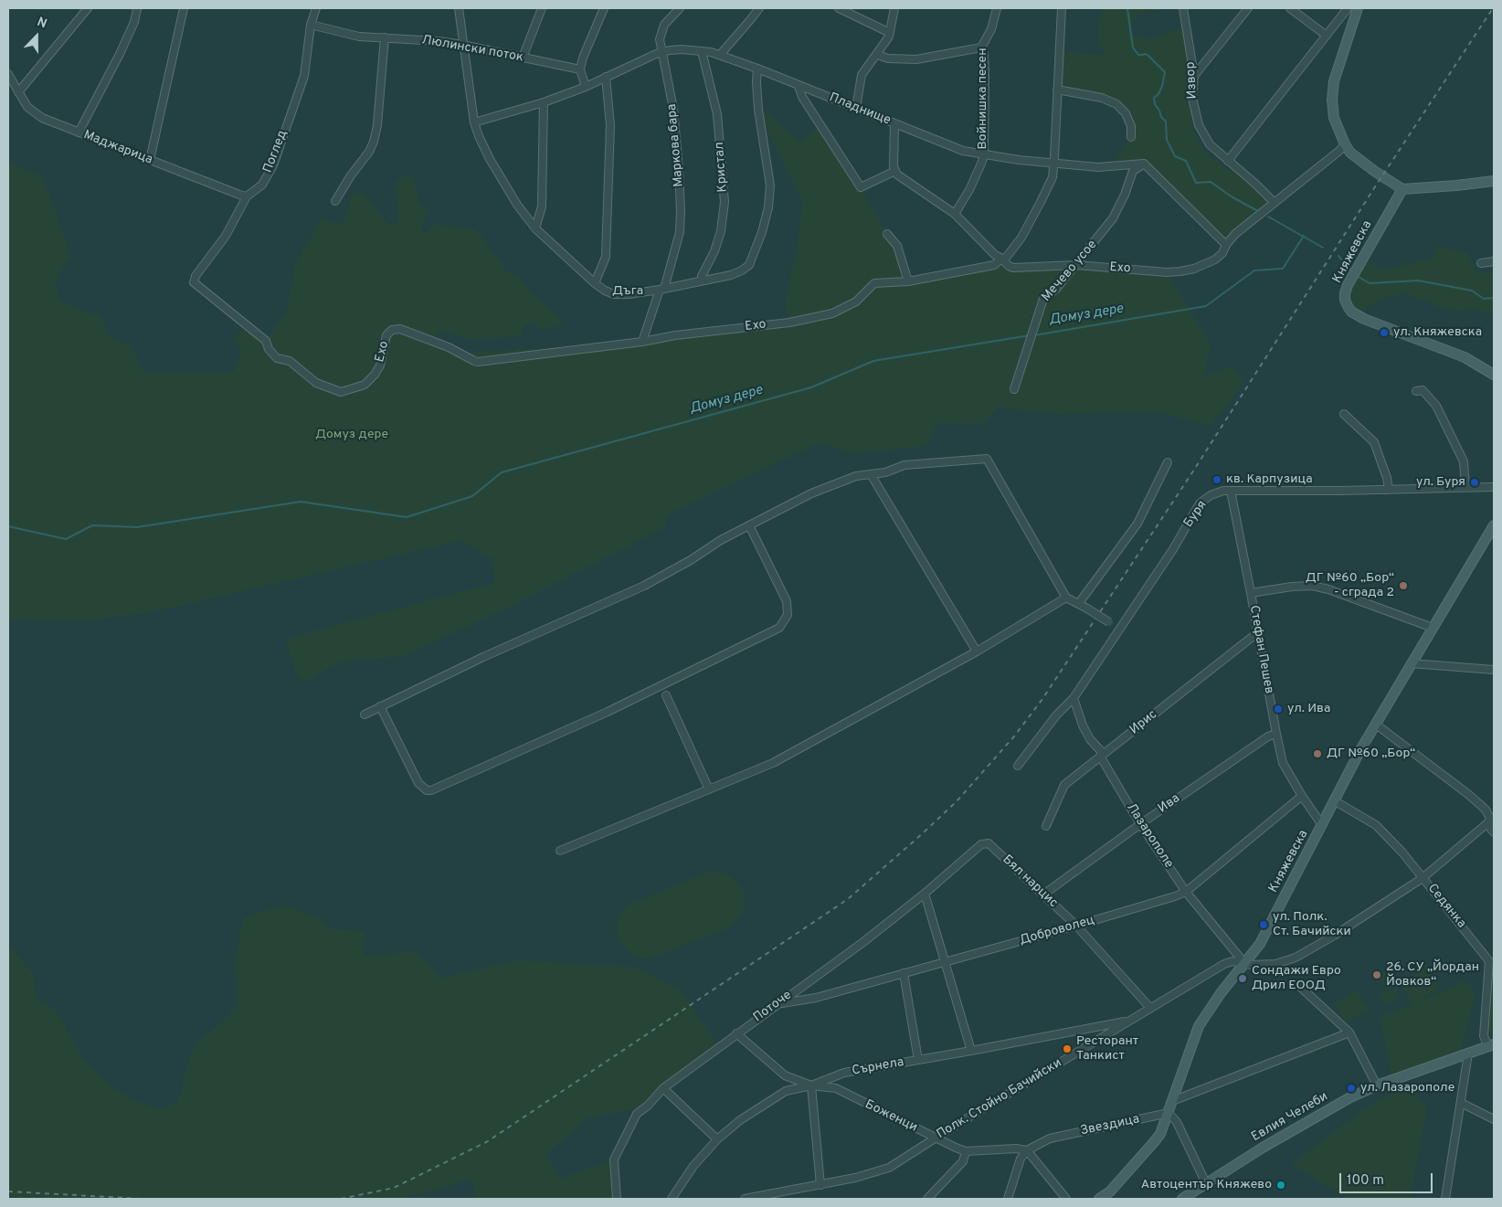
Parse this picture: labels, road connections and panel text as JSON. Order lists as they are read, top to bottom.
{
  "streets": {
    "street": [
      "Люлински поток",
      "Извор",
      "Войнишка песен",
      "Пладнище",
      "Маркова бара",
      "Маджарица",
      "Поглед",
      "Кристал",
      "Княжевска",
      "Ехо",
      "Мечево усое",
      "Дъга",
      "Буря",
      "Стефан Пешев",
      "Ирис",
      "Ива",
      "Лазарополе",
      "Бял нарцис",
      "Седянка",
      "Доброволец",
      "Поточе",
      "Сърнела",
      "Полк. Стойно Бачийски",
      "Боженци",
      "Евлия Челеби",
      "Звездица"
    ]
  },
  "crossings": [
    ["Люлински поток", "Поглед"],
    ["Люлински поток", "Дъга"],
    ["Извор", "Ехо"],
    ["Войнишка песен", "Пладнище"],
    ["Пладнище", "Маркова бара"],
    ["Пладнище", "Кристал"],
    ["Пладнище", "Мечево усое"],
    ["Пладнище", "Дъга"],
    ["Маркова бара", "Ехо"],
    ["Маркова бара", "Дъга"],
    ["Маджарица", "Поглед"],
    ["Поглед", "Ехо"],
    ["Кристал", "Дъга"],
    ["Княжевска", "Стефан Пешев"],
    ["Княжевска", "Лазарополе"],
    ["Княжевска", "Седянка"],
    ["Княжевска", "Полк. Стойно Бачийски"],
    ["Княжевска", "Звездица"],
    ["Ехо", "Мечево усое"],
    ["Буря", "Стефан Пешев"],
    ["Буря", "Лазарополе"],
    ["Стефан Пешев", "Ирис"],
    ["Стефан Пешев", "Ива"],
    ["Стефан Пешев", "Доброволец"],
    ["Ирис", "Лазарополе"],
    ["Ива", "Лазарополе"],
    ["Ива", "Бял нарцис"],
    ["Лазарополе", "Доброволец"],
    ["Лазарополе", "Полк. Стойно Бачийски"],
    ["Бял нарцис", "Доброволец"],
    ["Бял нарцис", "Поточе"],
    ["Бял нарцис", "Полк. Стойно Бачийски"],
    ["Седянка", "Полк. Стойно Бачийски"],
    ["Седянка", "Евлия Челеби"],
    ["Доброволец", "Поточе"],
    ["Поточе", "Боженци"],
    ["Сърнела", "Полк. Стойно Бачийски"],
    ["Сърнела", "Боженци"],
    ["Полк. Стойно Бачийски", "Боженци"],
    ["Боженци", "Звездица"]
  ],
  "water": ["Домуз дере"],
  "parks": ["Домуз дере"],
  "places": [
    "ул. Княжевска",
    "кв. Карпузица",
    "ул. Буря",
    "ДГ №60 „Бор“ - сграда 2",
    "ул. Ива",
    "ДГ №60 „Бор“",
    "ул. Полк. Ст. Бачийски",
    "26. СУ „Йордан Йовков“",
    "Сондажи Евро Дрил ЕООД",
    "Ресторант Танкист",
    "ул. Лазарополе",
    "Автоцентър Княжево"
  ],
  "scale_bar": "100 m",
  "north": "top"
}
